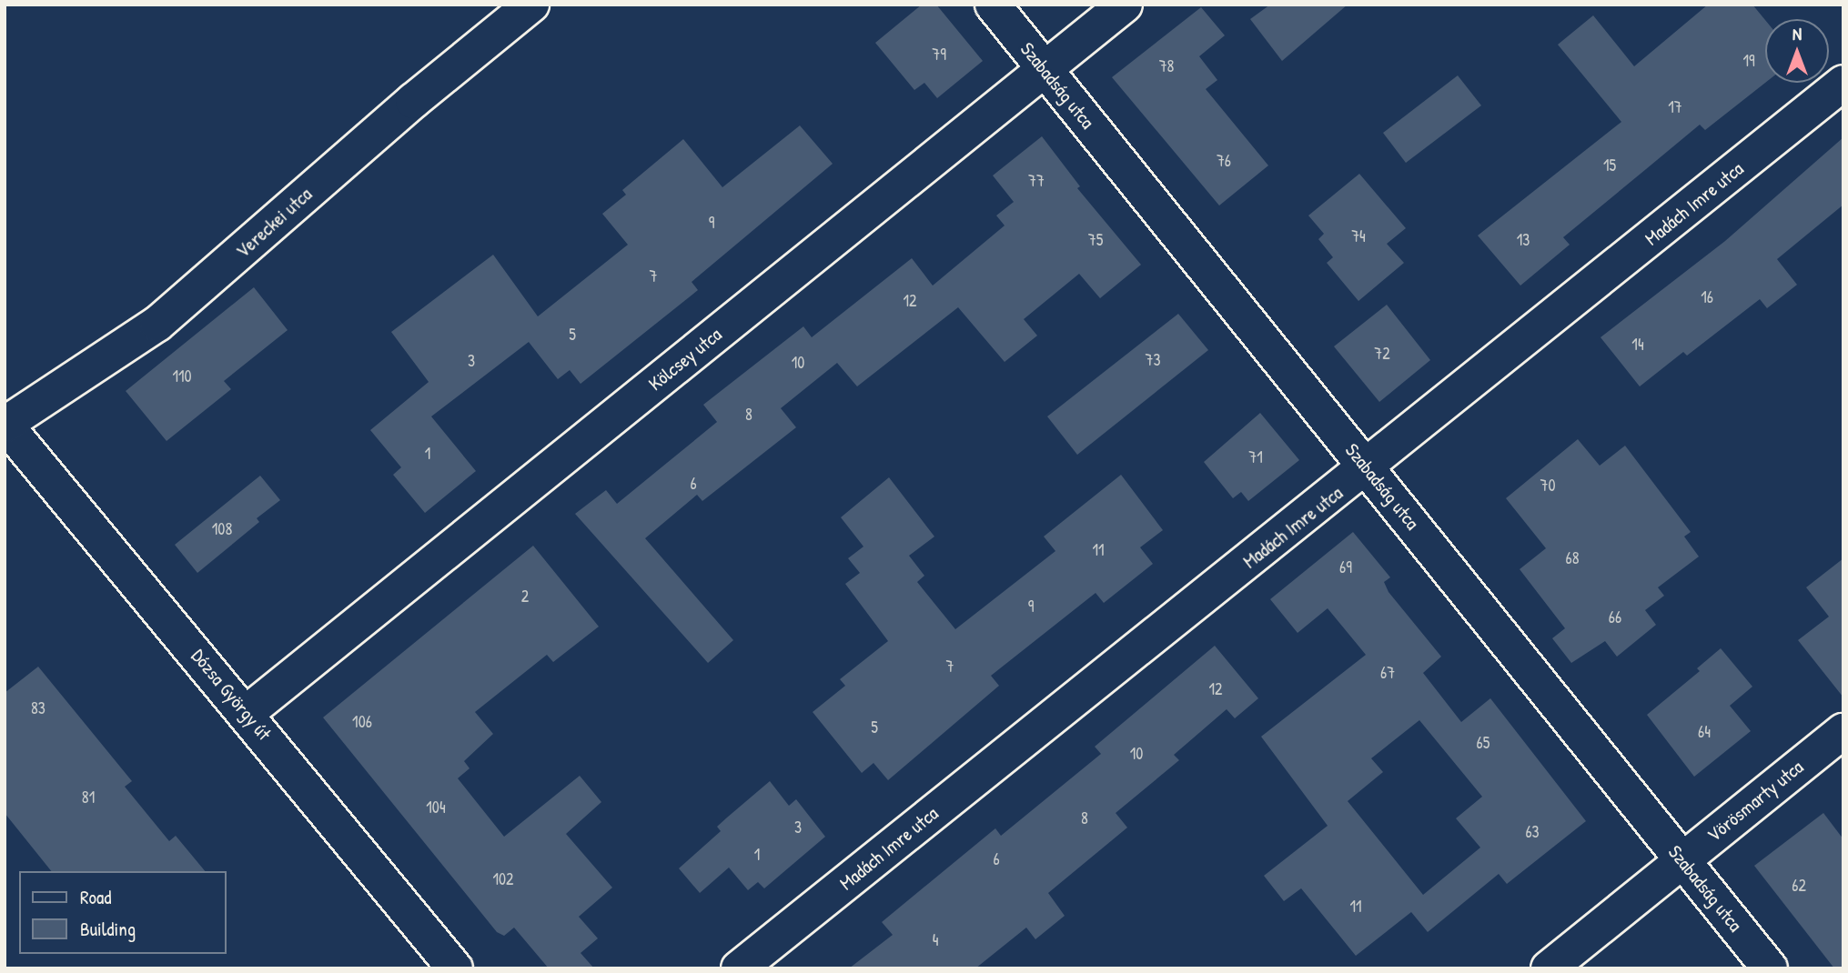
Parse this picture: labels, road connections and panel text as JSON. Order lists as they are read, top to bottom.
{
  "streets": {
    "street": [
      "Szabadság utca",
      "Madách Imre utca",
      "Vereckei utca",
      "Kölcsey utca",
      "Dózsa György út",
      "Vörösmarty utca"
    ]
  },
  "crossings": [
    ["Szabadság utca", "Madách Imre utca"],
    ["Szabadság utca", "Kölcsey utca"],
    ["Szabadság utca", "Vörösmarty utca"],
    ["Vereckei utca", "Dózsa György út"],
    ["Kölcsey utca", "Dózsa György út"]
  ],
  "house_numbers": [
    "79",
    "19",
    "78",
    "17",
    "76",
    "15",
    "77",
    "9",
    "74",
    "75",
    "13",
    "7",
    "16",
    "12",
    "5",
    "14",
    "72",
    "73",
    "3",
    "10",
    "110",
    "8",
    "1",
    "71",
    "6",
    "70",
    "108",
    "11",
    "68",
    "69",
    "2",
    "9",
    "66",
    "7",
    "67",
    "12",
    "83",
    "106",
    "5",
    "64",
    "65",
    "10",
    "81",
    "104",
    "8",
    "3",
    "63",
    "1",
    "6",
    "102",
    "62",
    "11",
    "4"
  ],
  "legend": ["Road", "Building"],
  "north": "top"
}
